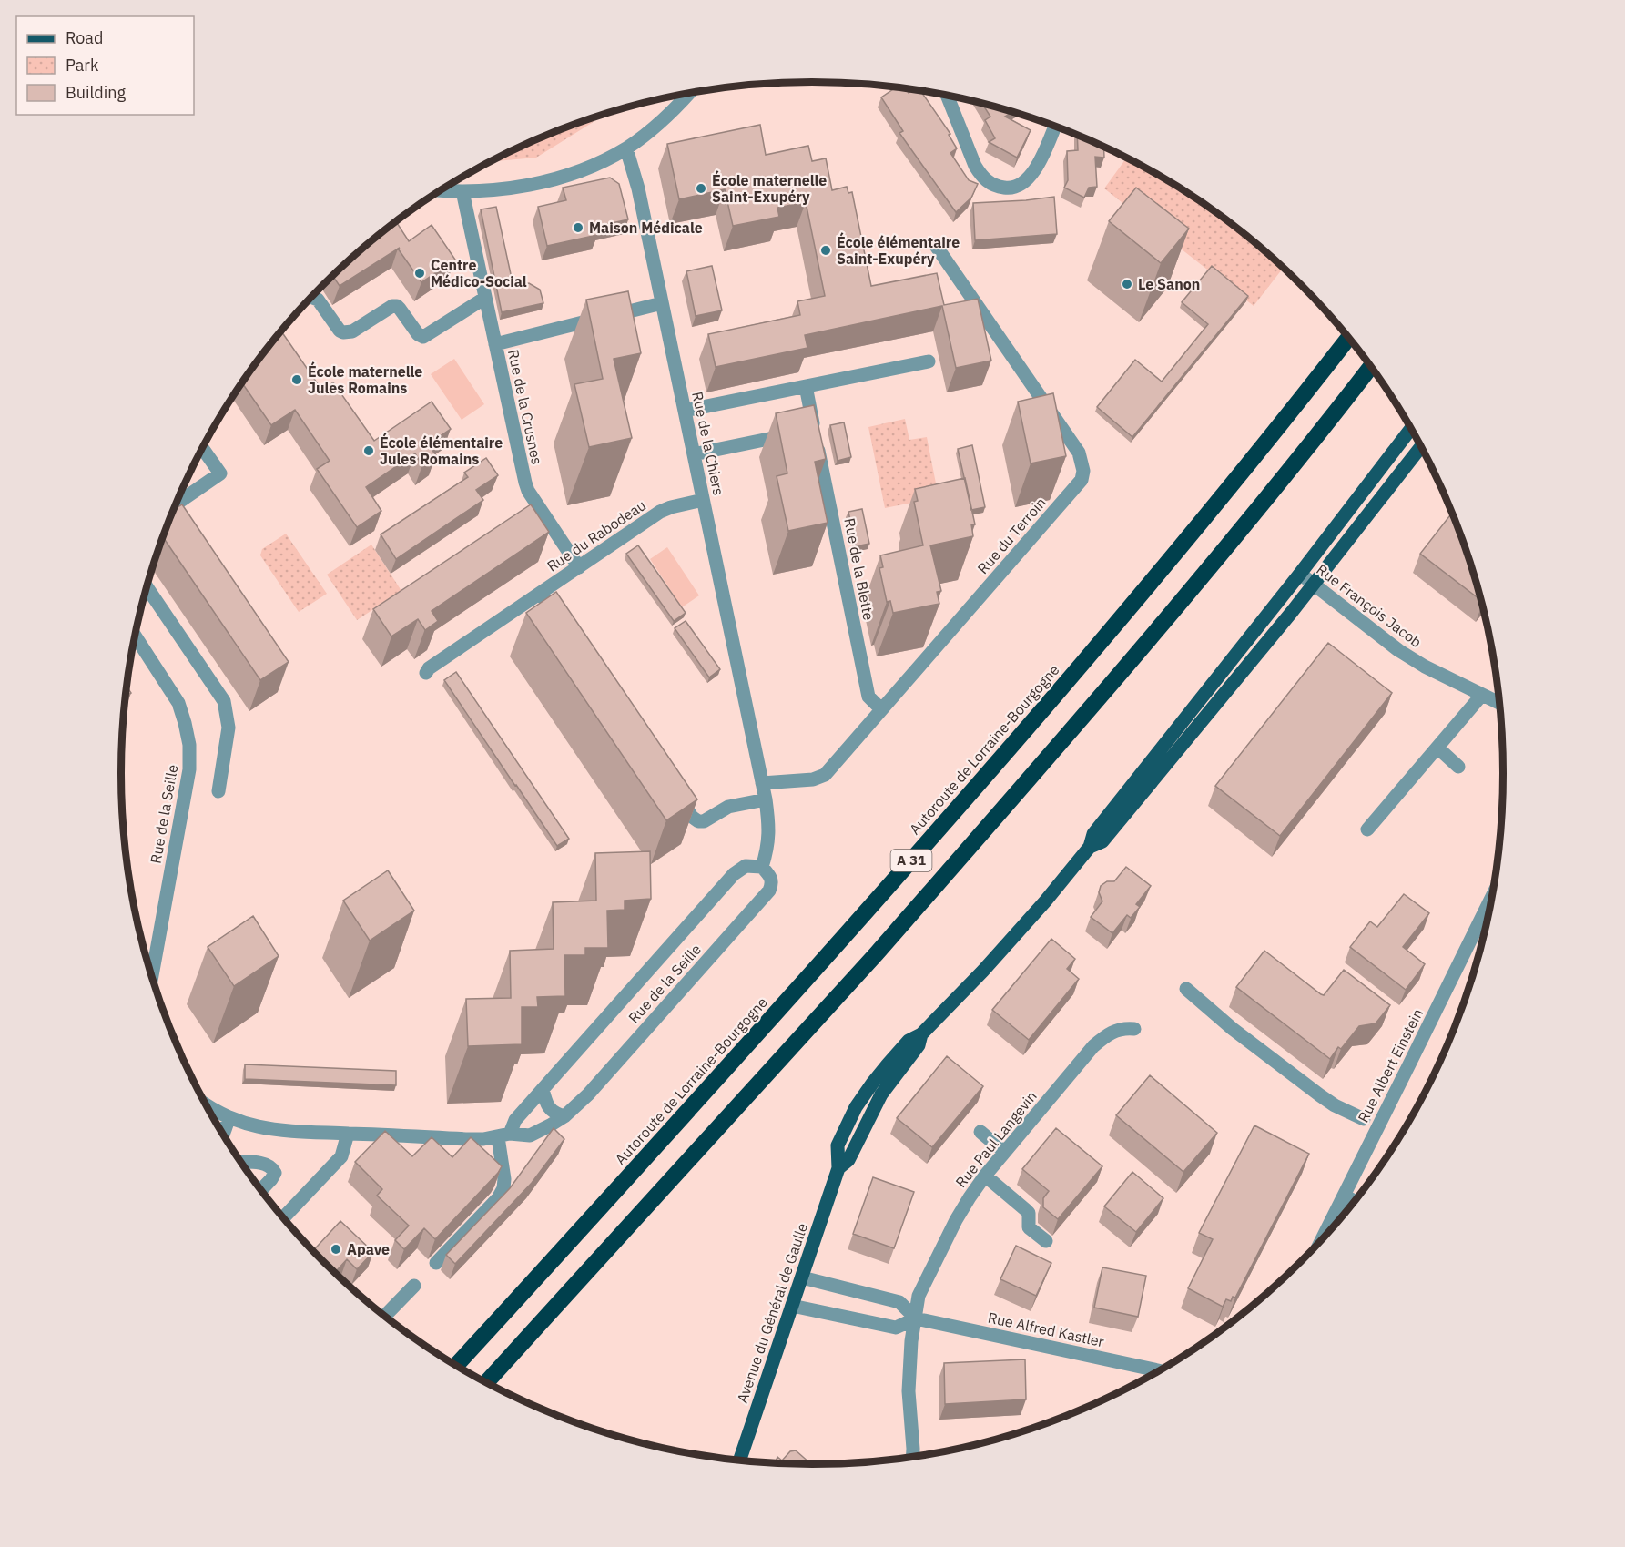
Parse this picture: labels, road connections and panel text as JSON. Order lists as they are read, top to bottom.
{
  "streets": {
    "highway": ["Autoroute de Lorraine-Bourgogne", "A 31"],
    "main road": ["Avenue du Général de Gaulle"],
    "street": [
      "Rue de la Crusnes",
      "Rue de la Chiers",
      "Rue du Rabodeau",
      "Rue du Terroin",
      "Rue de la Blette",
      "Rue François Jacob",
      "Rue de la Seille",
      "Rue Albert Einstein",
      "Rue Paul Langevin",
      "Rue Alfred Kastler"
    ]
  },
  "crossings": [
    ["Rue de la Crusnes", "Rue de la Chiers"],
    ["Rue de la Crusnes", "Rue du Rabodeau"],
    ["Rue de la Chiers", "Rue du Rabodeau"],
    ["Rue de la Chiers", "Rue du Terroin"],
    ["Rue du Terroin", "Rue de la Blette"],
    ["Rue Paul Langevin", "Rue Alfred Kastler"],
    ["Avenue du Général de Gaulle", "Rue Alfred Kastler"]
  ],
  "places": [
    "École maternelle Saint-Exupéry",
    "Maison Médicale",
    "École élémentaire Saint-Exupéry",
    "Centre Médico-Social",
    "Le Sanon",
    "École maternelle Jules Romains",
    "École élémentaire Jules Romains",
    "Apave"
  ],
  "legend": ["Road", "Park", "Building"]
}
